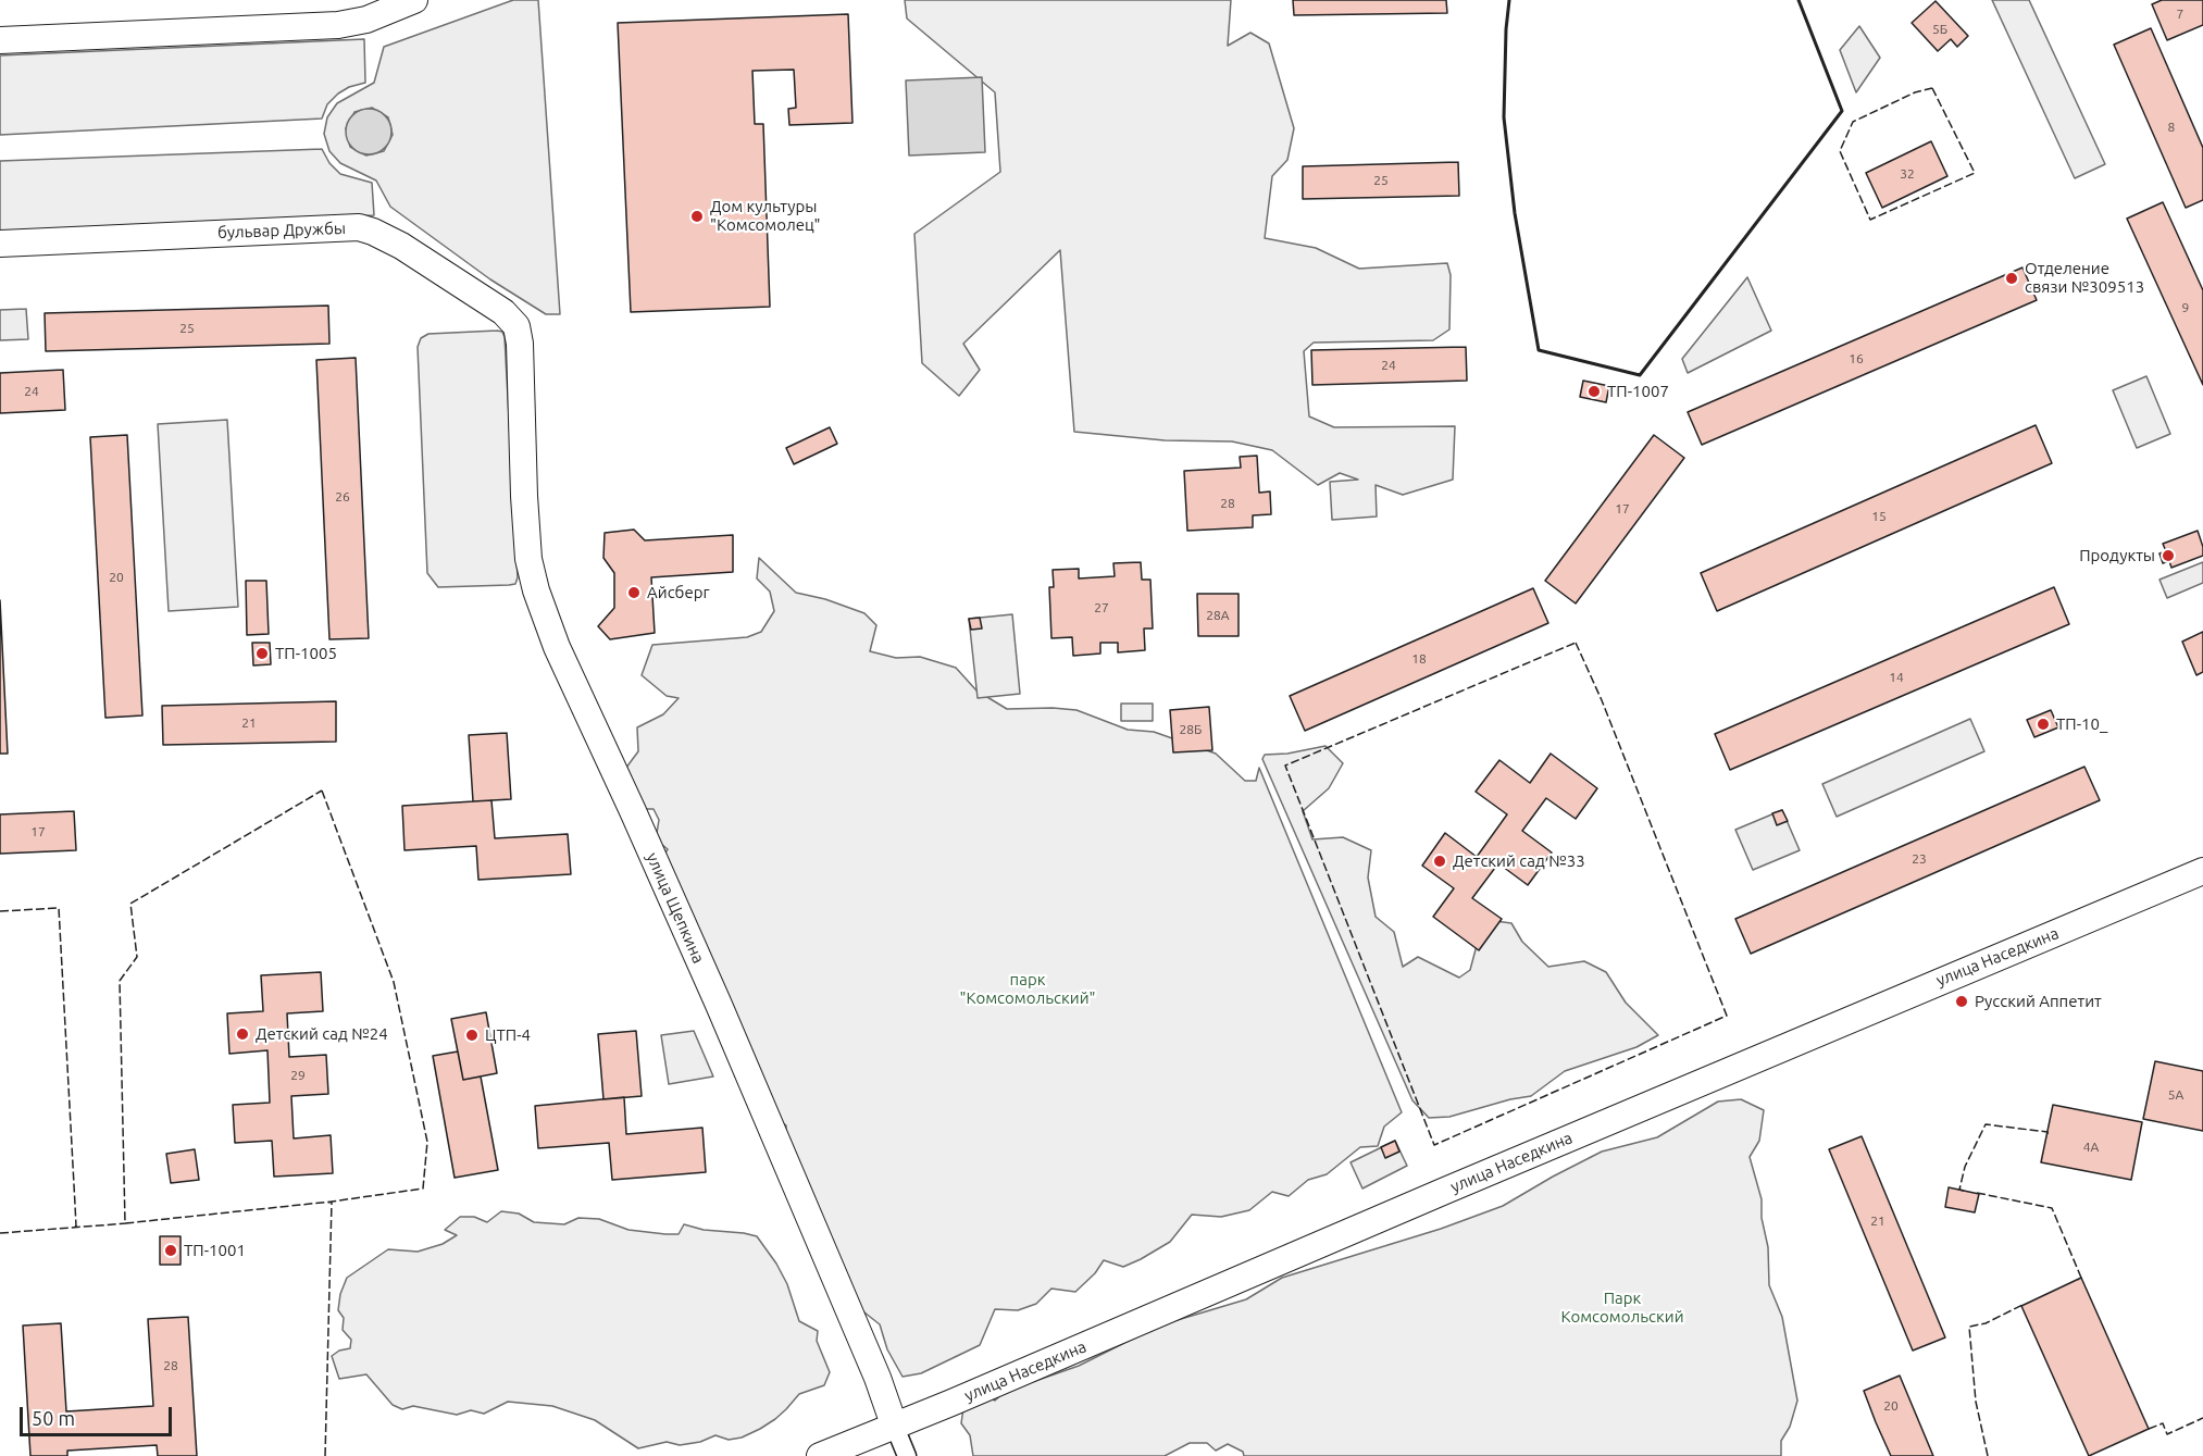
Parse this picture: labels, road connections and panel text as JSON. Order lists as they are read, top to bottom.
{
  "streets": {
    "main road": ["бульвар Дружбы", "улица Щепкина", "улица Наседкина"]
  },
  "crossings": [
    ["бульвар Дружбы", "улица Щепкина"],
    ["улица Щепкина", "улица Наседкина"]
  ],
  "parks": ["парк \"Комсомольский\"", "Парк Комсомольский"],
  "places": [
    "Дом культуры \"Комсомолец\"",
    "Отделение связи №309513",
    "ТП-1007",
    "Продукты",
    "Айсберг",
    "ТП-1005",
    "ТП-10_",
    "Детский сад №33",
    "Русский Аппетит",
    "Детский сад №24",
    "ЦТП-4",
    "ТП-1001"
  ],
  "house_numbers": [
    "7",
    "5Б",
    "8",
    "32",
    "25",
    "9",
    "25",
    "16",
    "24",
    "24",
    "26",
    "28",
    "17",
    "15",
    "20",
    "27",
    "28А",
    "18",
    "14",
    "21",
    "28Б",
    "17",
    "23",
    "29",
    "5А",
    "4А",
    "21",
    "28",
    "20"
  ],
  "scale_bar": "50 m"
}
